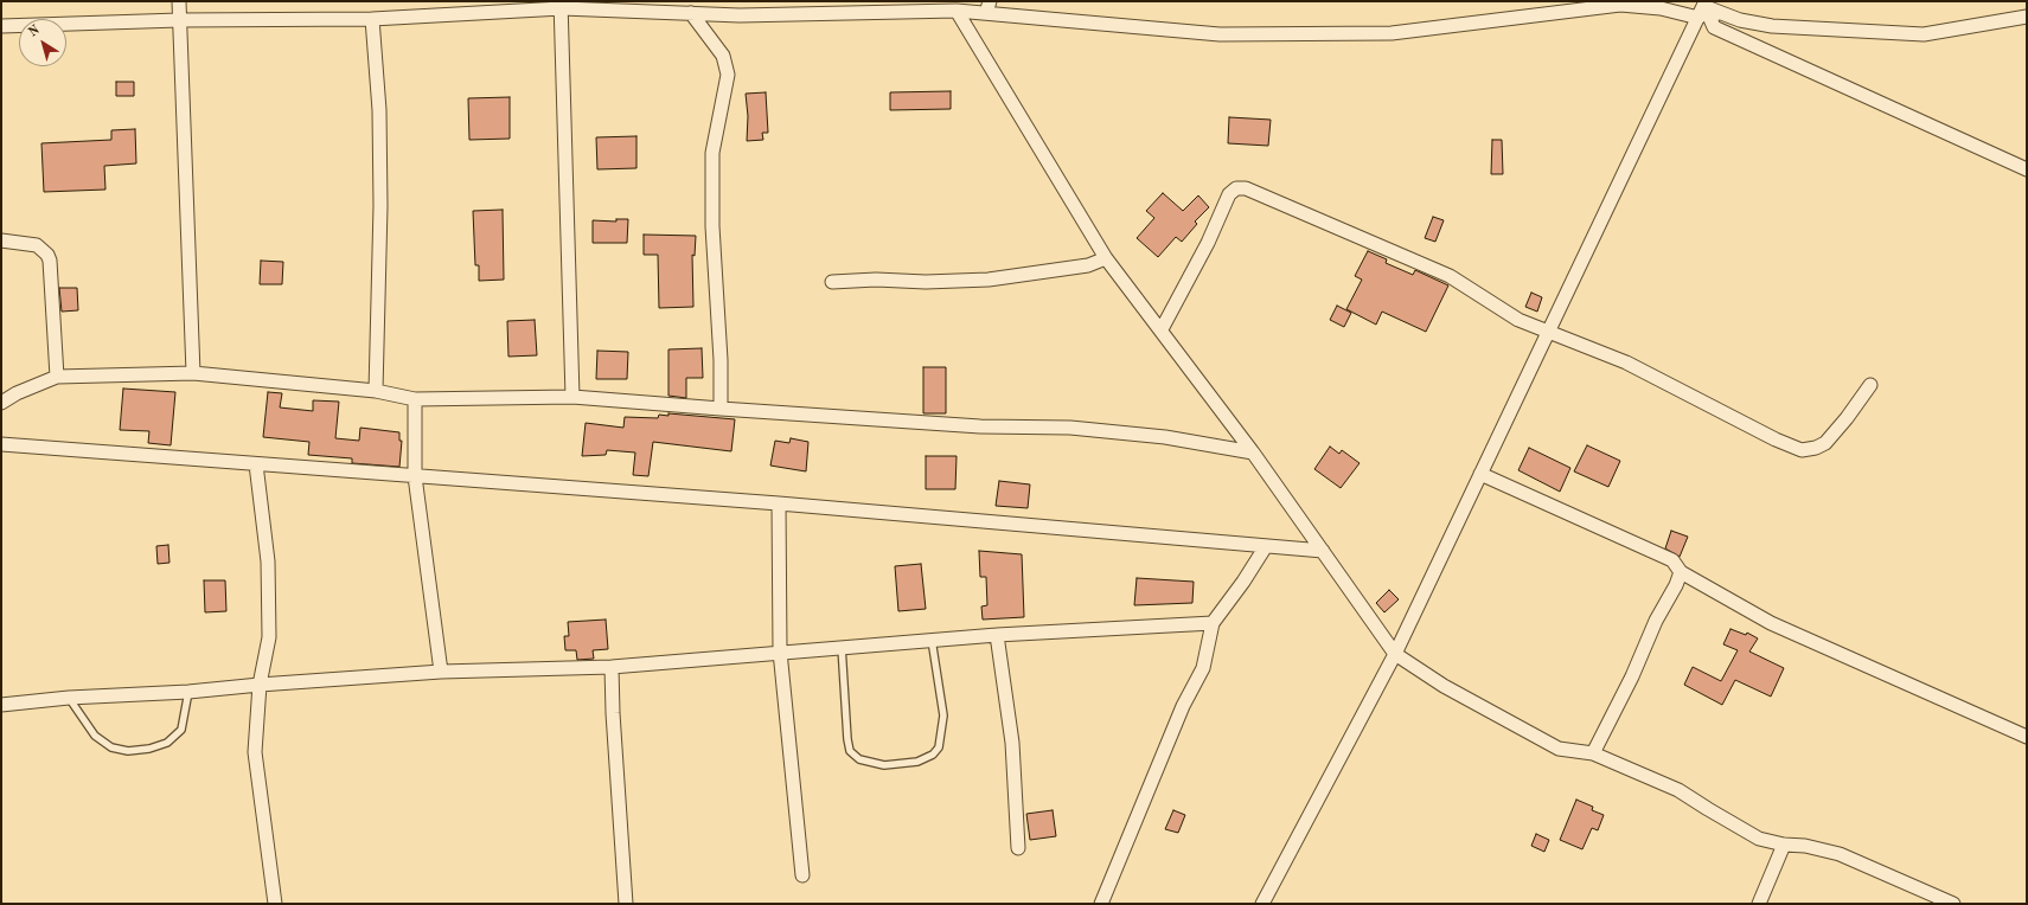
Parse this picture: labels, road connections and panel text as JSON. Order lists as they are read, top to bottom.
{
  "north": "top left"
}
